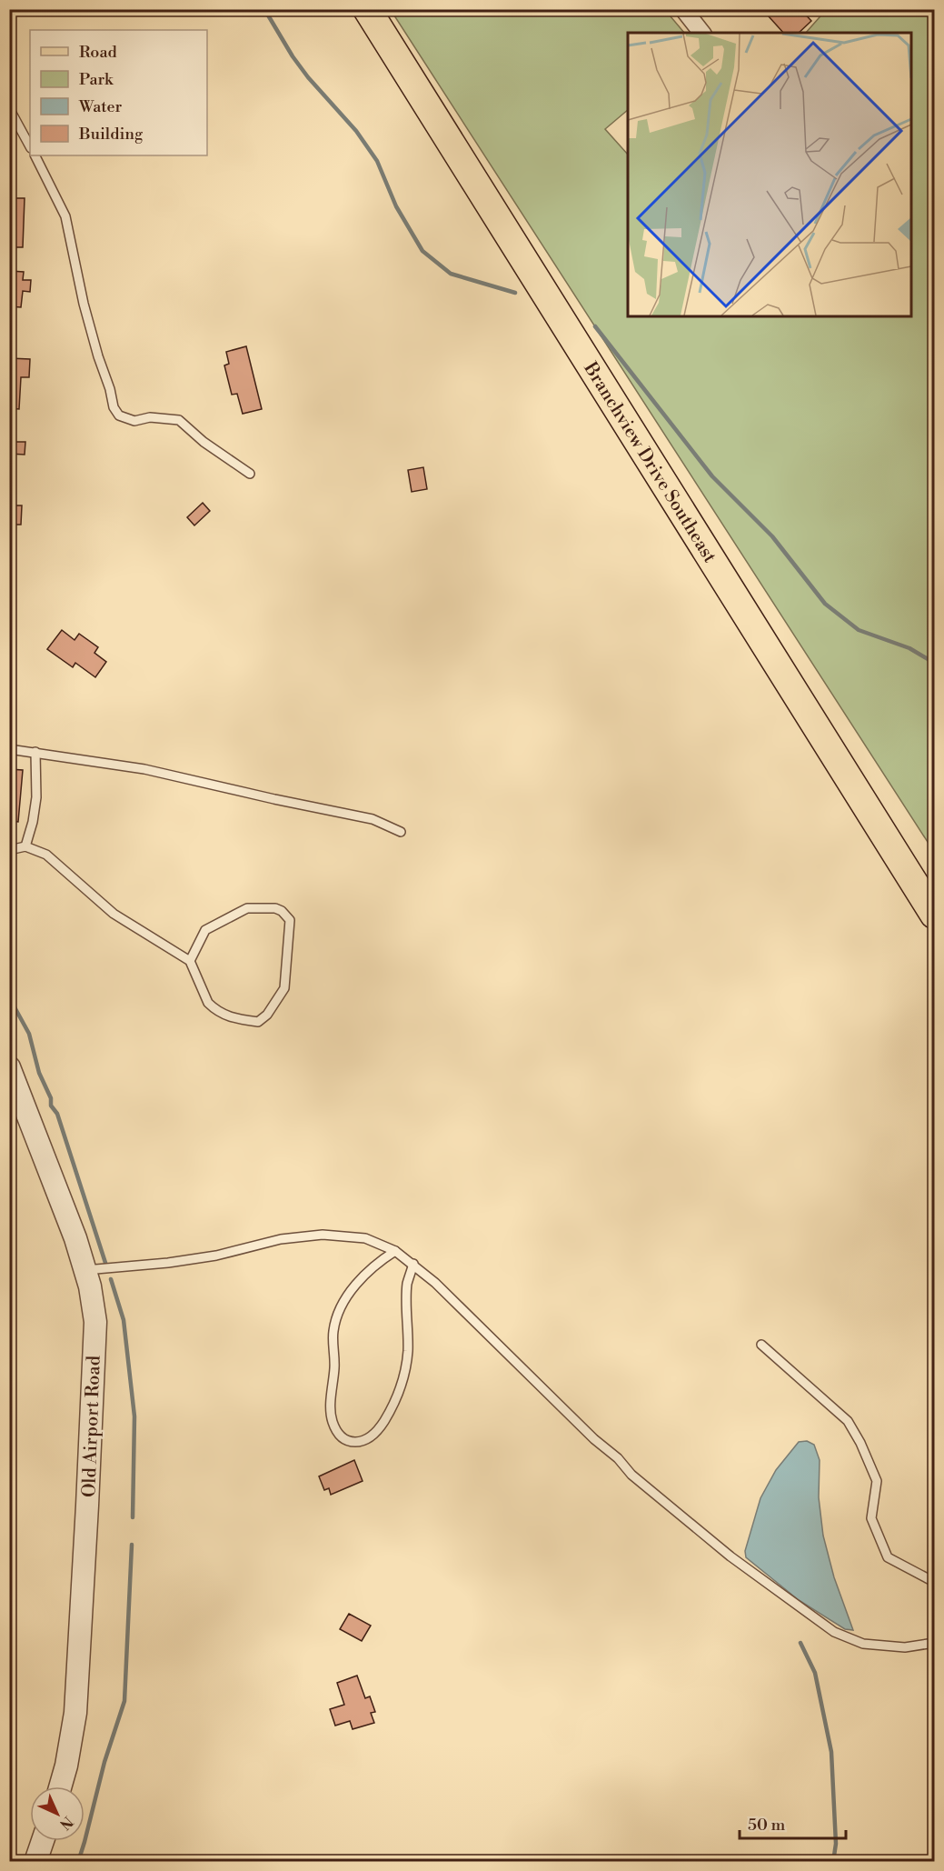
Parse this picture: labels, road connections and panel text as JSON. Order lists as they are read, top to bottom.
{
  "streets": {
    "main road": ["Branchview Drive Southeast"],
    "street": ["Old Airport Road"]
  },
  "legend": [
    "Road",
    "Park",
    "Water",
    "Building"
  ],
  "scale_bar": "50 m",
  "north": "bottom right"
}
